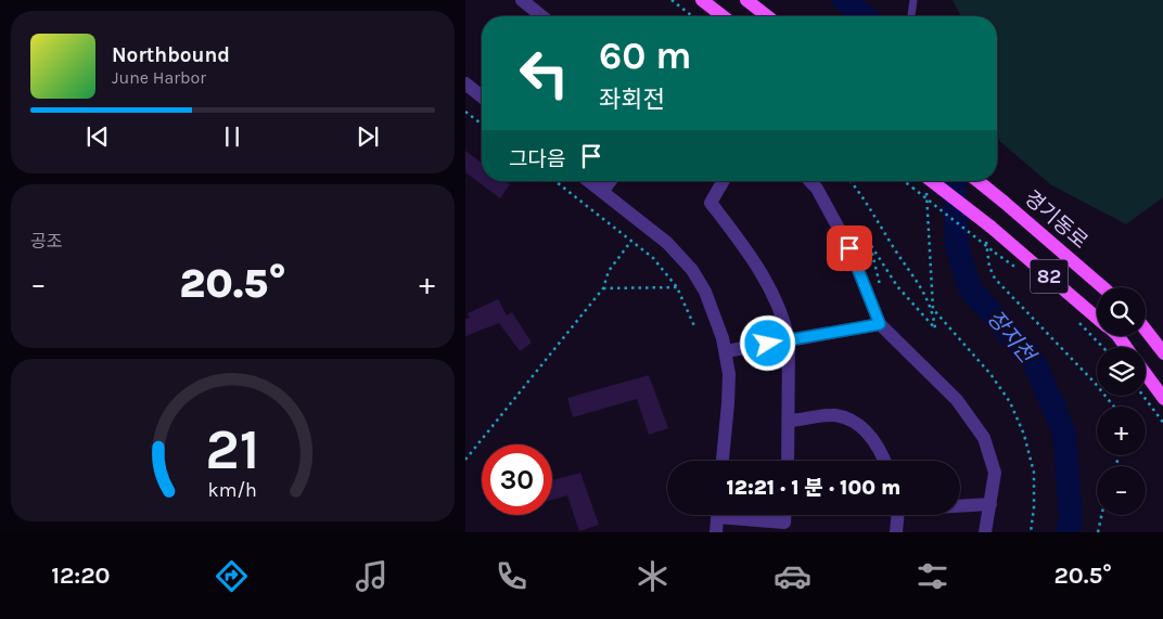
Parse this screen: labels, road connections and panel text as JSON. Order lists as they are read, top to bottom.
{
  "streets": {
    "main road": ["경기동로", "82"]
  },
  "water": ["장지천"],
  "page": {
    "turn": ["60 m", "좌회전"],
    "song": ["Northbound", "June Harbor"],
    "then": "그다음",
    "tile": "공조",
    "heat": ["−", "20.5°", "+"],
    "map_buttons": ["+", "−"],
    "limit": "30",
    "trip": "12:21 · 1 분 · 100 m",
    "tabs": ["12:20", "20.5°"],
    "gauge": ["21", "km/h"]
  }
}
